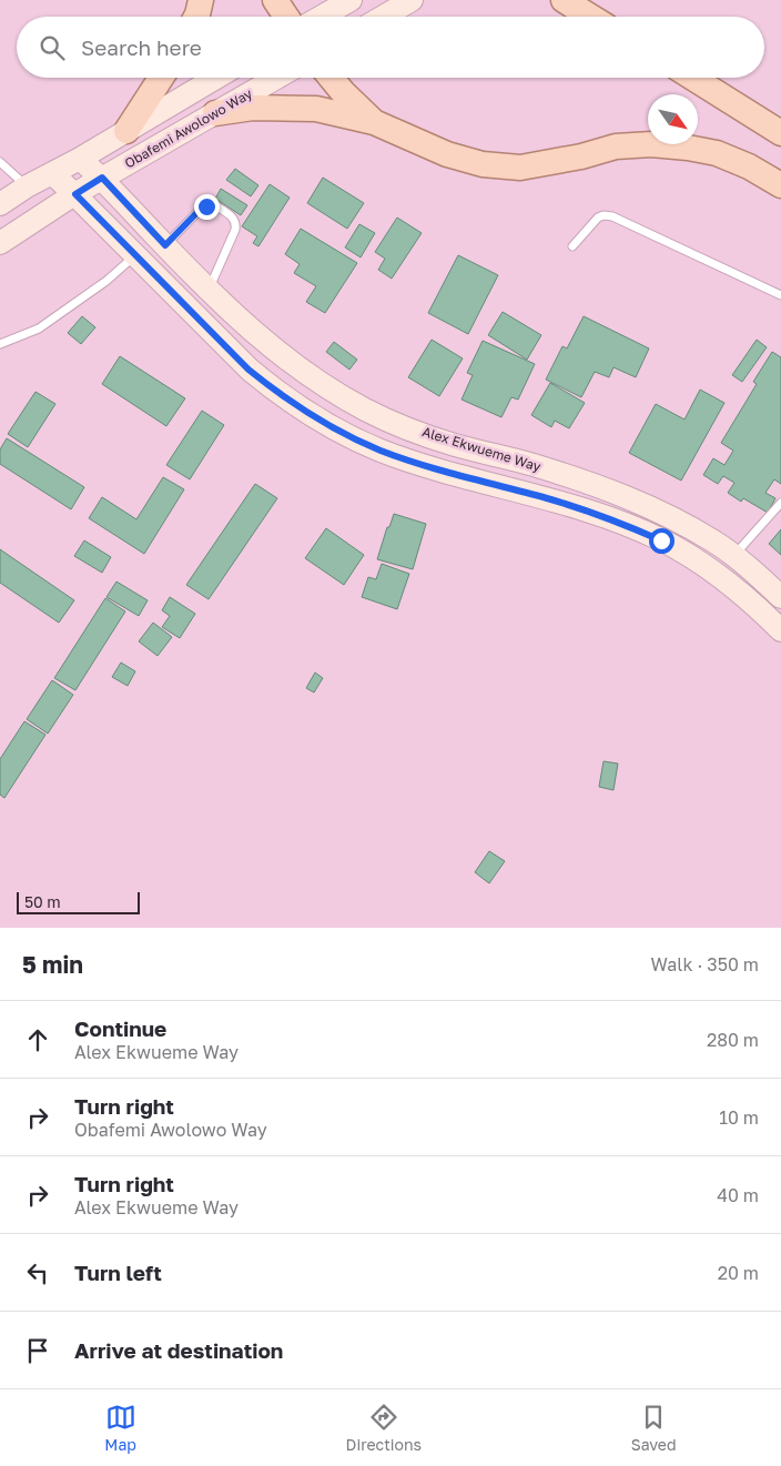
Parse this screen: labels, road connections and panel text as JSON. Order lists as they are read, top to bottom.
{
  "streets": {
    "street": ["Obafemi Awolowo Way", "Alex Ekwueme Way"]
  },
  "crossings": [
    ["Obafemi Awolowo Way", "Alex Ekwueme Way"]
  ],
  "scale_bar": "50 m",
  "north": "bottom right",
  "page": {
    "search": "Search here",
    "scale": "50 m",
    "heading": ["5 min", "Walk · 350 m"],
    "list": [
      ["Continue", "Alex Ekwueme Way", "280 m"],
      ["Turn right", "Obafemi Awolowo Way", "10 m"],
      ["Turn right", "Alex Ekwueme Way", "40 m"],
      ["Turn left", "20 m"],
      "Arrive at destination"
    ],
    "nav": ["Map", "Directions", "Saved"]
  }
}
